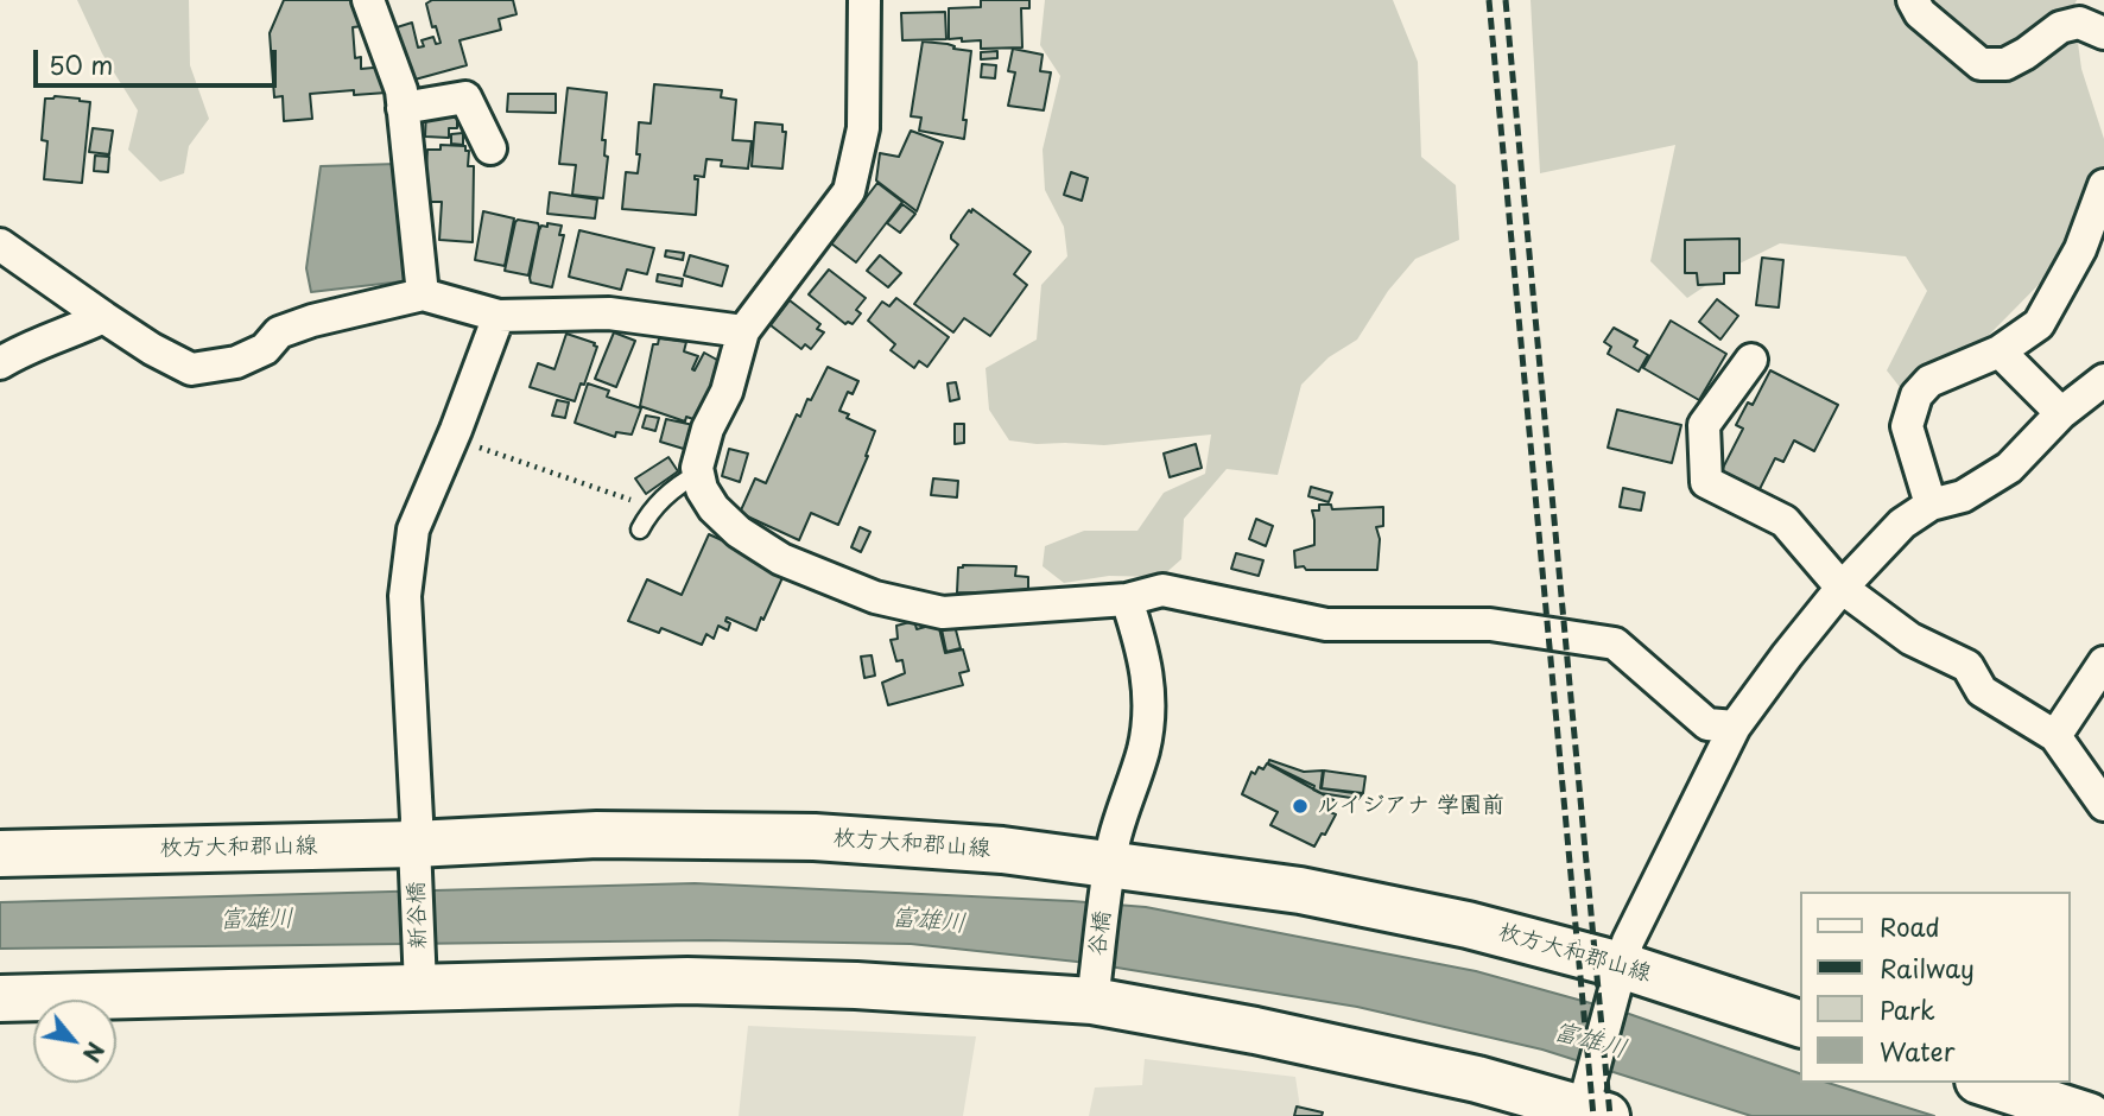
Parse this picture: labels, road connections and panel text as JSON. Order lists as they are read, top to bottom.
{
  "streets": {
    "main road": ["枚方大和郡山線"],
    "street": ["新谷橋", "谷橋"]
  },
  "crossings": [
    ["枚方大和郡山線", "新谷橋"],
    ["枚方大和郡山線", "谷橋"]
  ],
  "water": ["富雄川"],
  "places": ["ルイジアナ 学園前"],
  "legend": [
    "Road",
    "Railway",
    "Park",
    "Water"
  ],
  "scale_bar": "50 m",
  "north": "bottom right"
}
